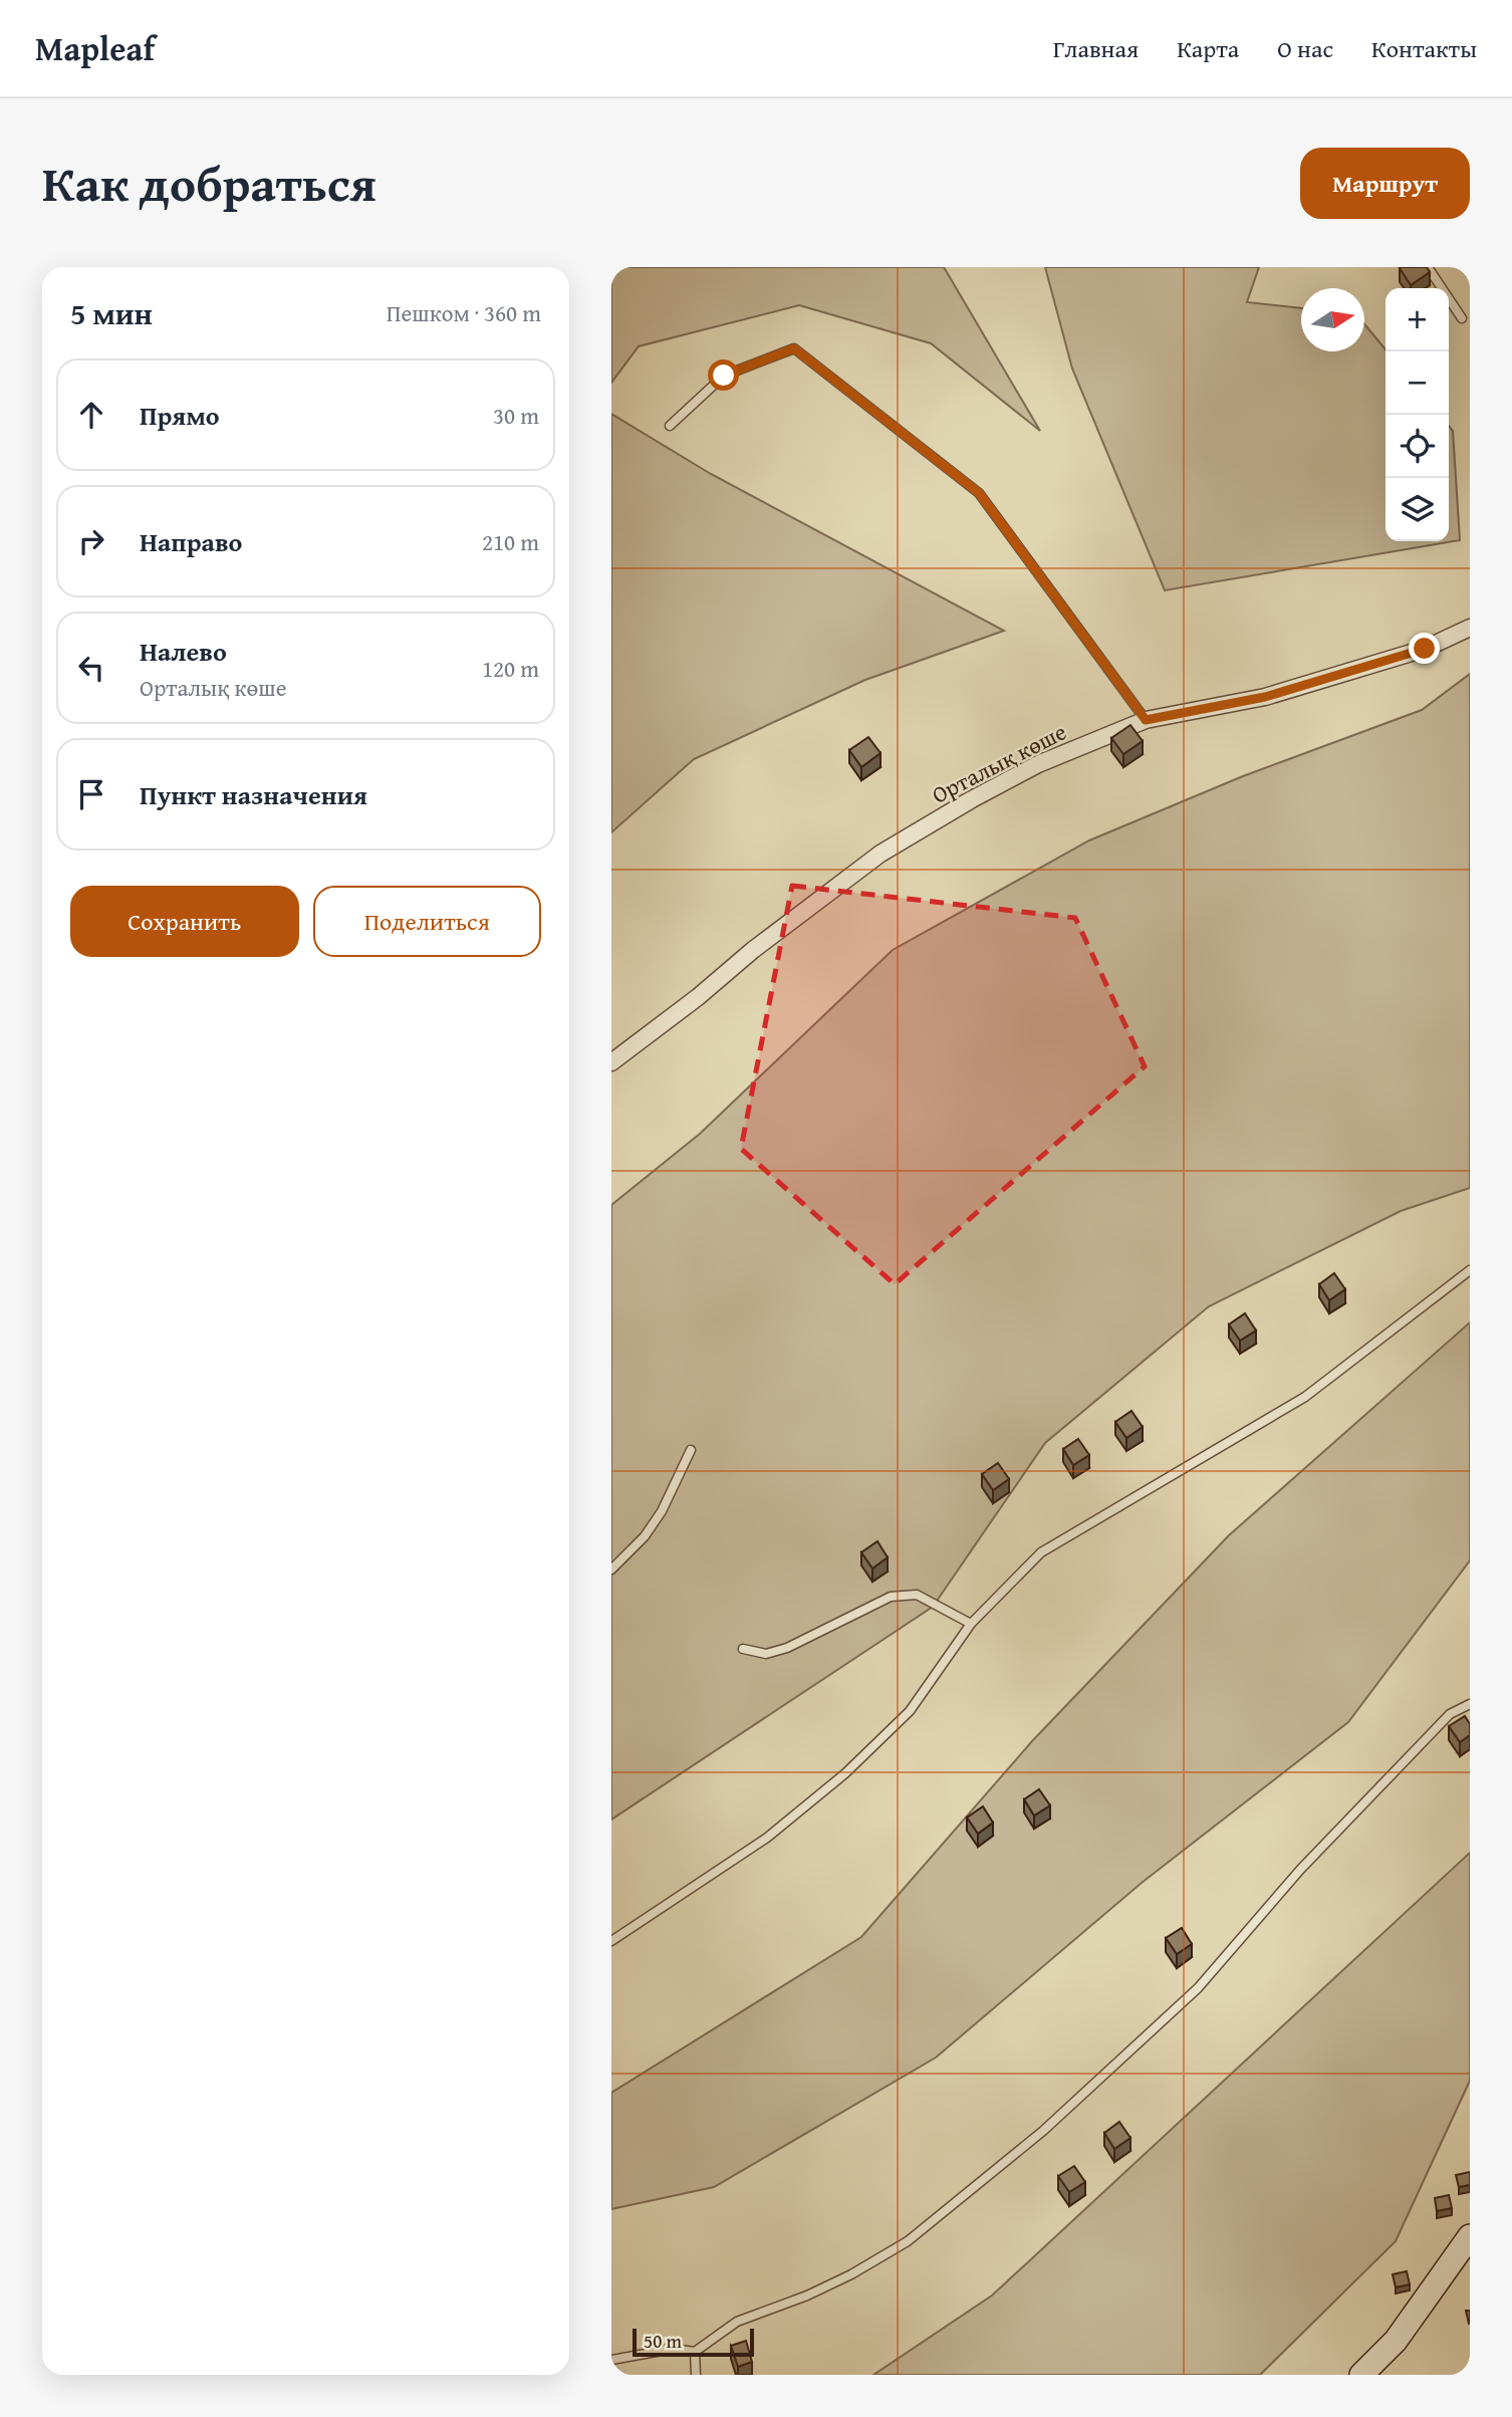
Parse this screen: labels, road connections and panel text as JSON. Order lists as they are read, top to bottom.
{
  "streets": {
    "street": ["Орталық көше"]
  },
  "scale_bar": "50 m",
  "north": "right",
  "page": {
    "header": "Mapleaf",
    "nav": [
      "Главная",
      "Карта",
      "О нас",
      "Контакты"
    ],
    "title": "Как добраться",
    "buttons": [
      "Маршрут",
      ["Сохранить", "Поделиться"]
    ],
    "heading": ["5 мин", "Пешком · 360 m"],
    "map_buttons": ["+", "−"],
    "list": [
      ["Прямо", "30 m"],
      ["Направо", "210 m"],
      ["Налево", "Орталық көше", "120 m"],
      "Пункт назначения"
    ],
    "scale": "50 m"
  }
}
